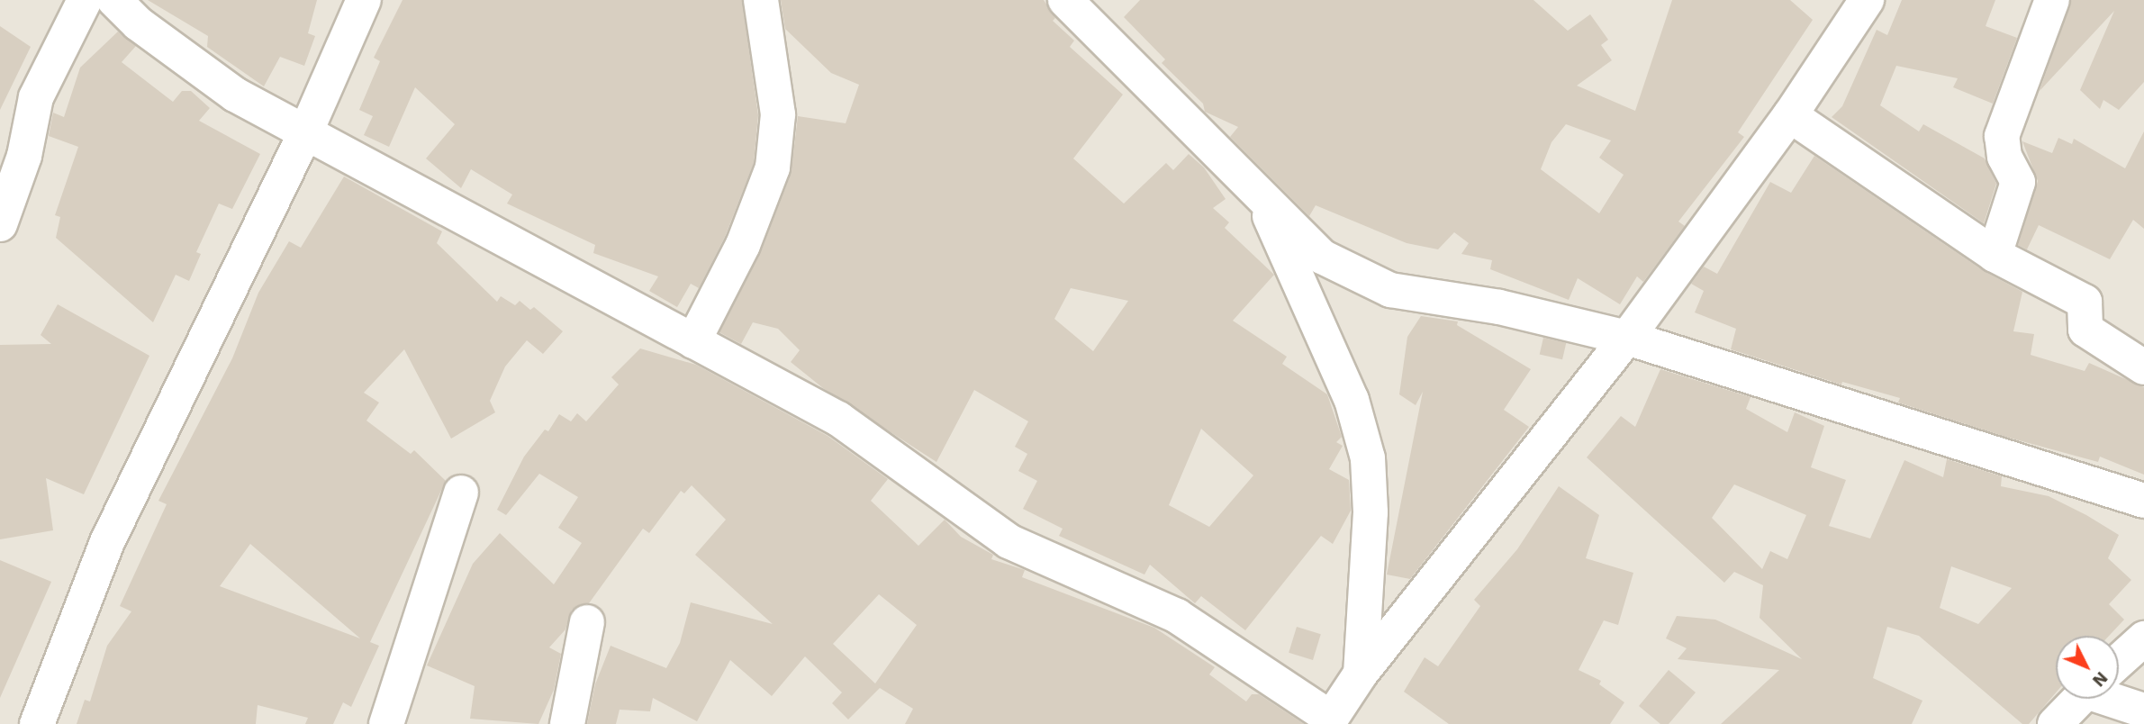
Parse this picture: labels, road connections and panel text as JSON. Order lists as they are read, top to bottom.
{
  "north": "bottom right"
}
